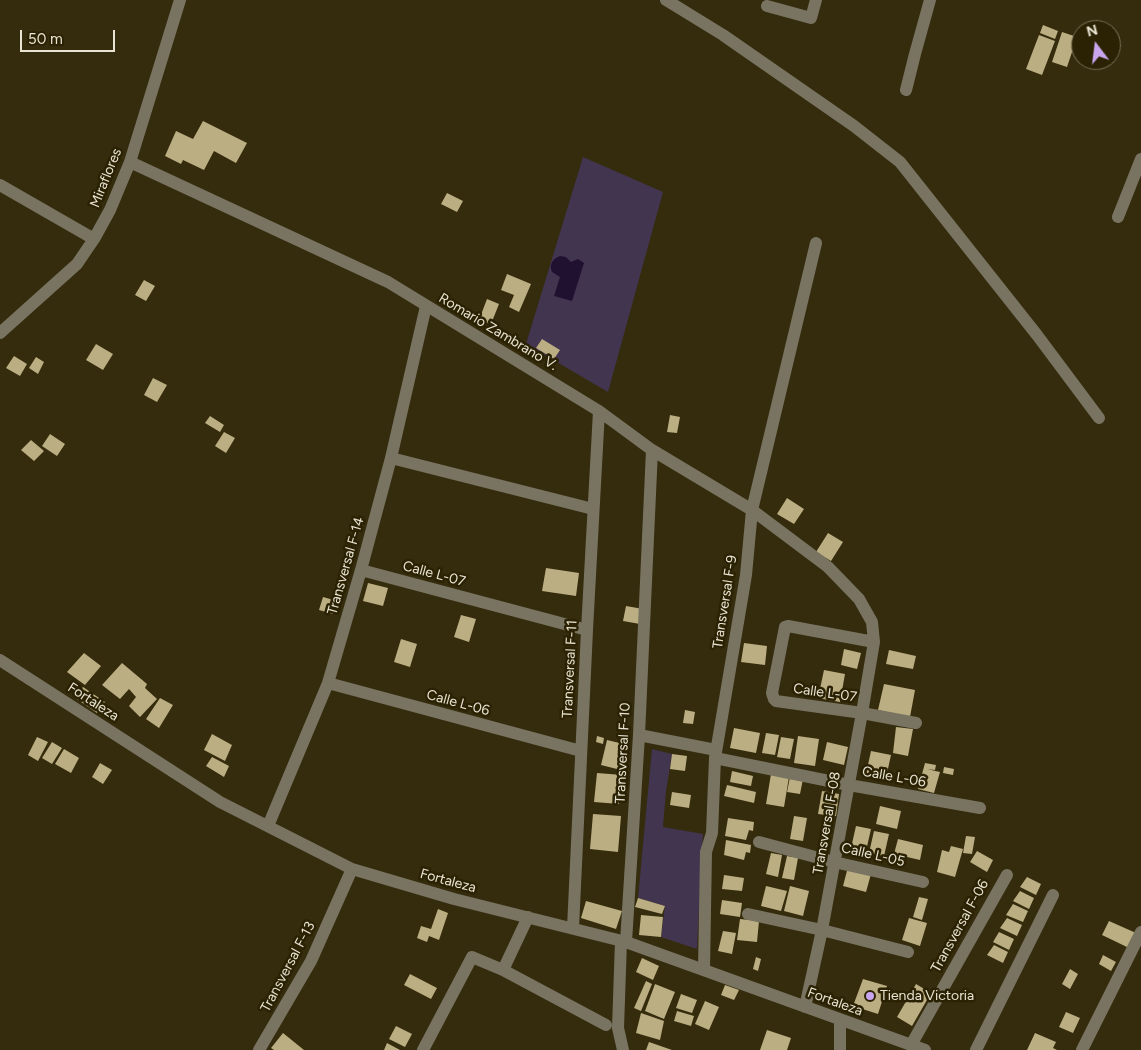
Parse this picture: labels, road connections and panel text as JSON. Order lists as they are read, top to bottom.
{
  "streets": {
    "street": [
      "Miraflores",
      "Romario Zambrano V.",
      "Transversal F-14",
      "Calle L-07",
      "Transversal F-9",
      "Transversal F-11",
      "Fortaleza",
      "Calle L-06",
      "Transversal F-10",
      "Transversal F-08",
      "Calle L-05",
      "Transversal F-06",
      "Transversal F-13"
    ]
  },
  "crossings": [
    ["Miraflores", "Romario Zambrano V."],
    ["Romario Zambrano V.", "Transversal F-14"],
    ["Romario Zambrano V.", "Calle L-07"],
    ["Romario Zambrano V.", "Transversal F-9"],
    ["Romario Zambrano V.", "Transversal F-11"],
    ["Romario Zambrano V.", "Transversal F-10"],
    ["Romario Zambrano V.", "Transversal F-08"],
    ["Transversal F-14", "Calle L-07"],
    ["Transversal F-14", "Fortaleza"],
    ["Transversal F-14", "Calle L-06"],
    ["Calle L-07", "Transversal F-11"],
    ["Calle L-07", "Transversal F-08"],
    ["Transversal F-9", "Fortaleza"],
    ["Transversal F-9", "Calle L-06"],
    ["Transversal F-11", "Fortaleza"],
    ["Transversal F-11", "Calle L-06"],
    ["Fortaleza", "Transversal F-10"],
    ["Fortaleza", "Transversal F-08"],
    ["Fortaleza", "Transversal F-06"],
    ["Fortaleza", "Transversal F-13"],
    ["Calle L-06", "Transversal F-10"],
    ["Calle L-06", "Transversal F-08"],
    ["Transversal F-08", "Calle L-05"]
  ],
  "places": ["Tienda Victoria"],
  "scale_bar": "50 m",
  "north": "top"
}
